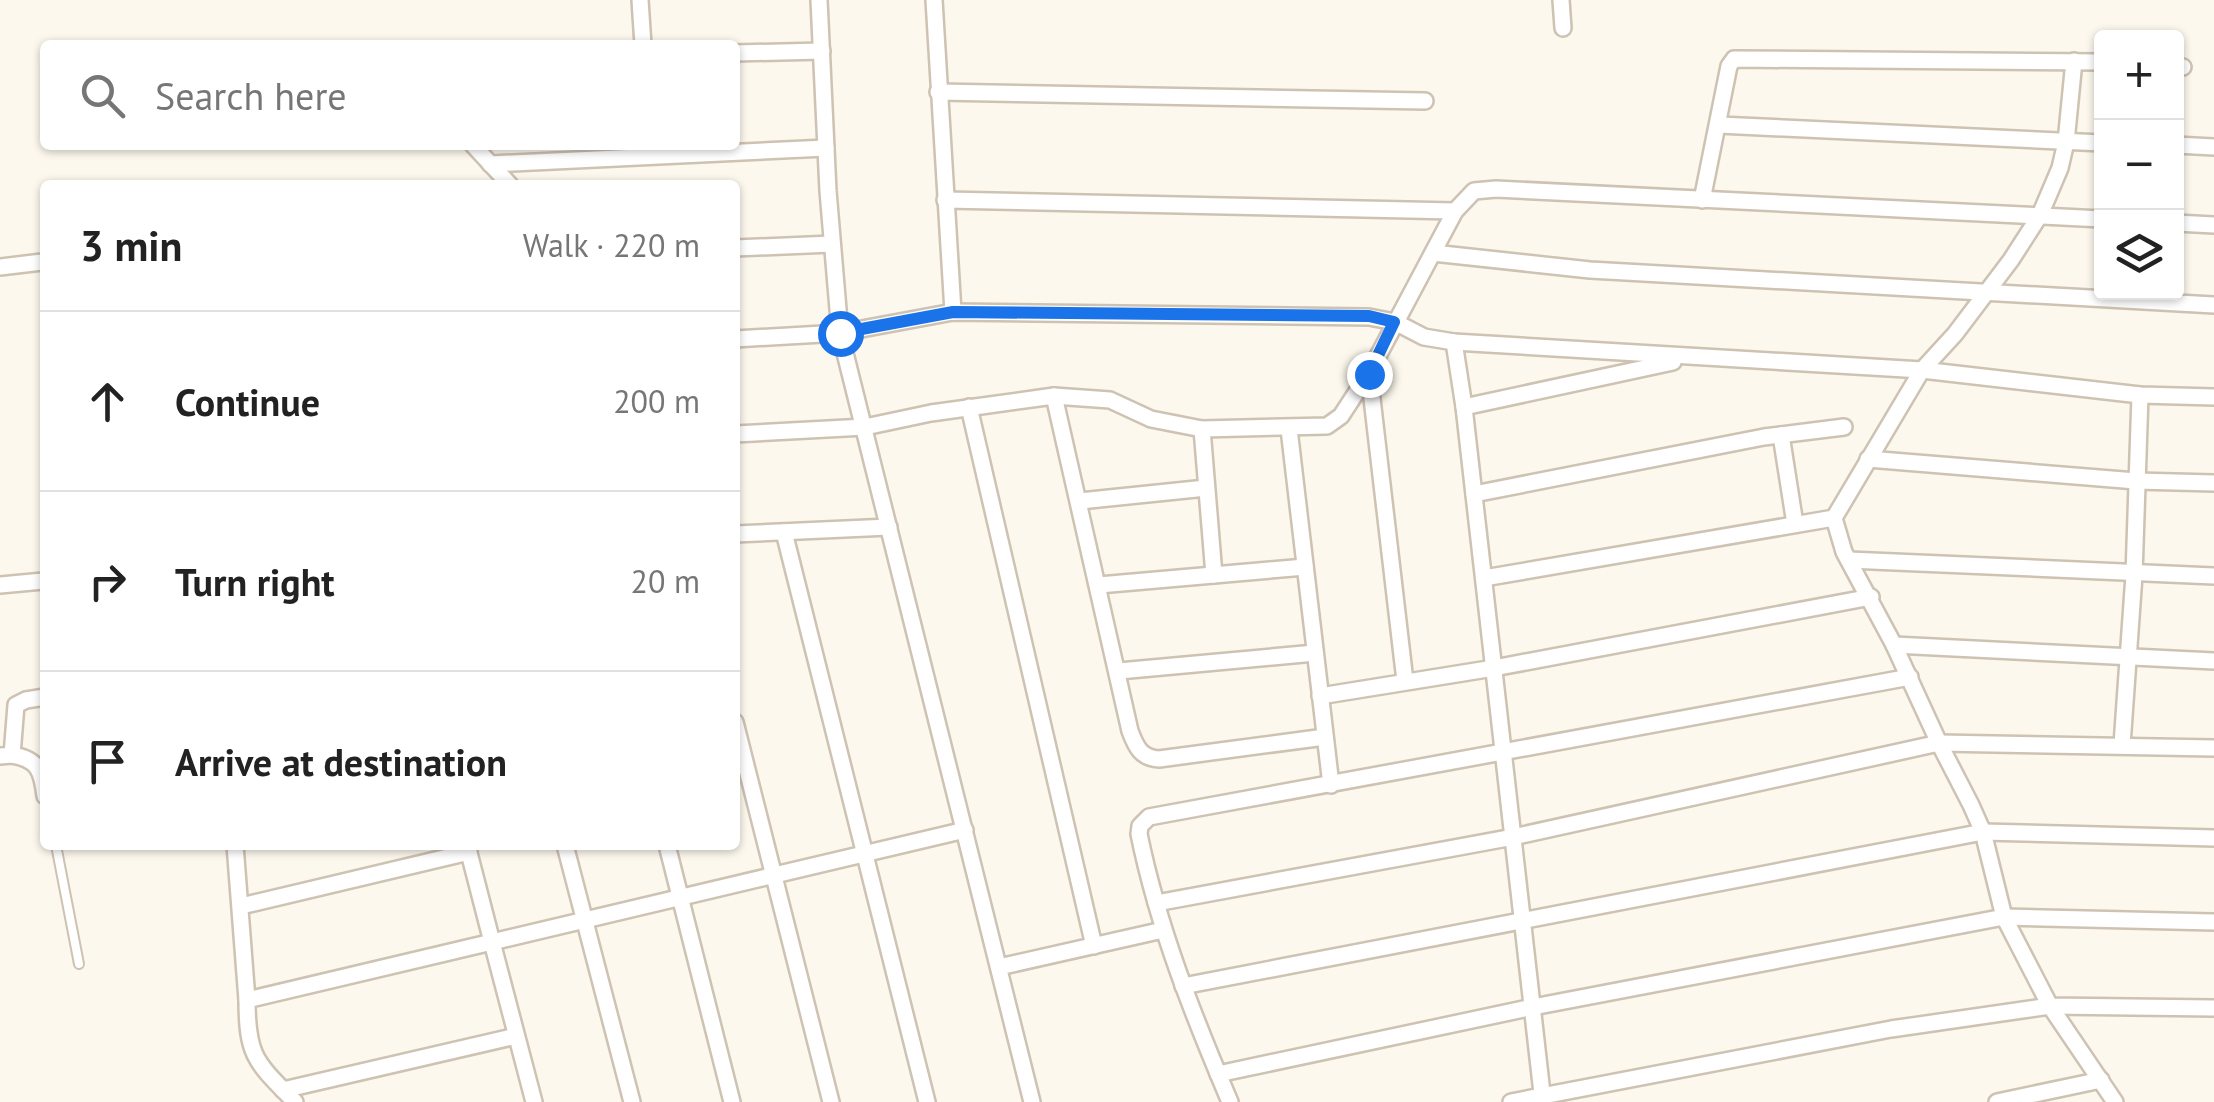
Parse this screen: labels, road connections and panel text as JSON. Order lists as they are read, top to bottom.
{
  "page": {
    "map_buttons": ["+", "−"],
    "search": "Search here",
    "heading": ["3 min", "Walk · 220 m"],
    "list": [
      ["Continue", "200 m"],
      ["Turn right", "20 m"],
      "Arrive at destination"
    ]
  }
}
